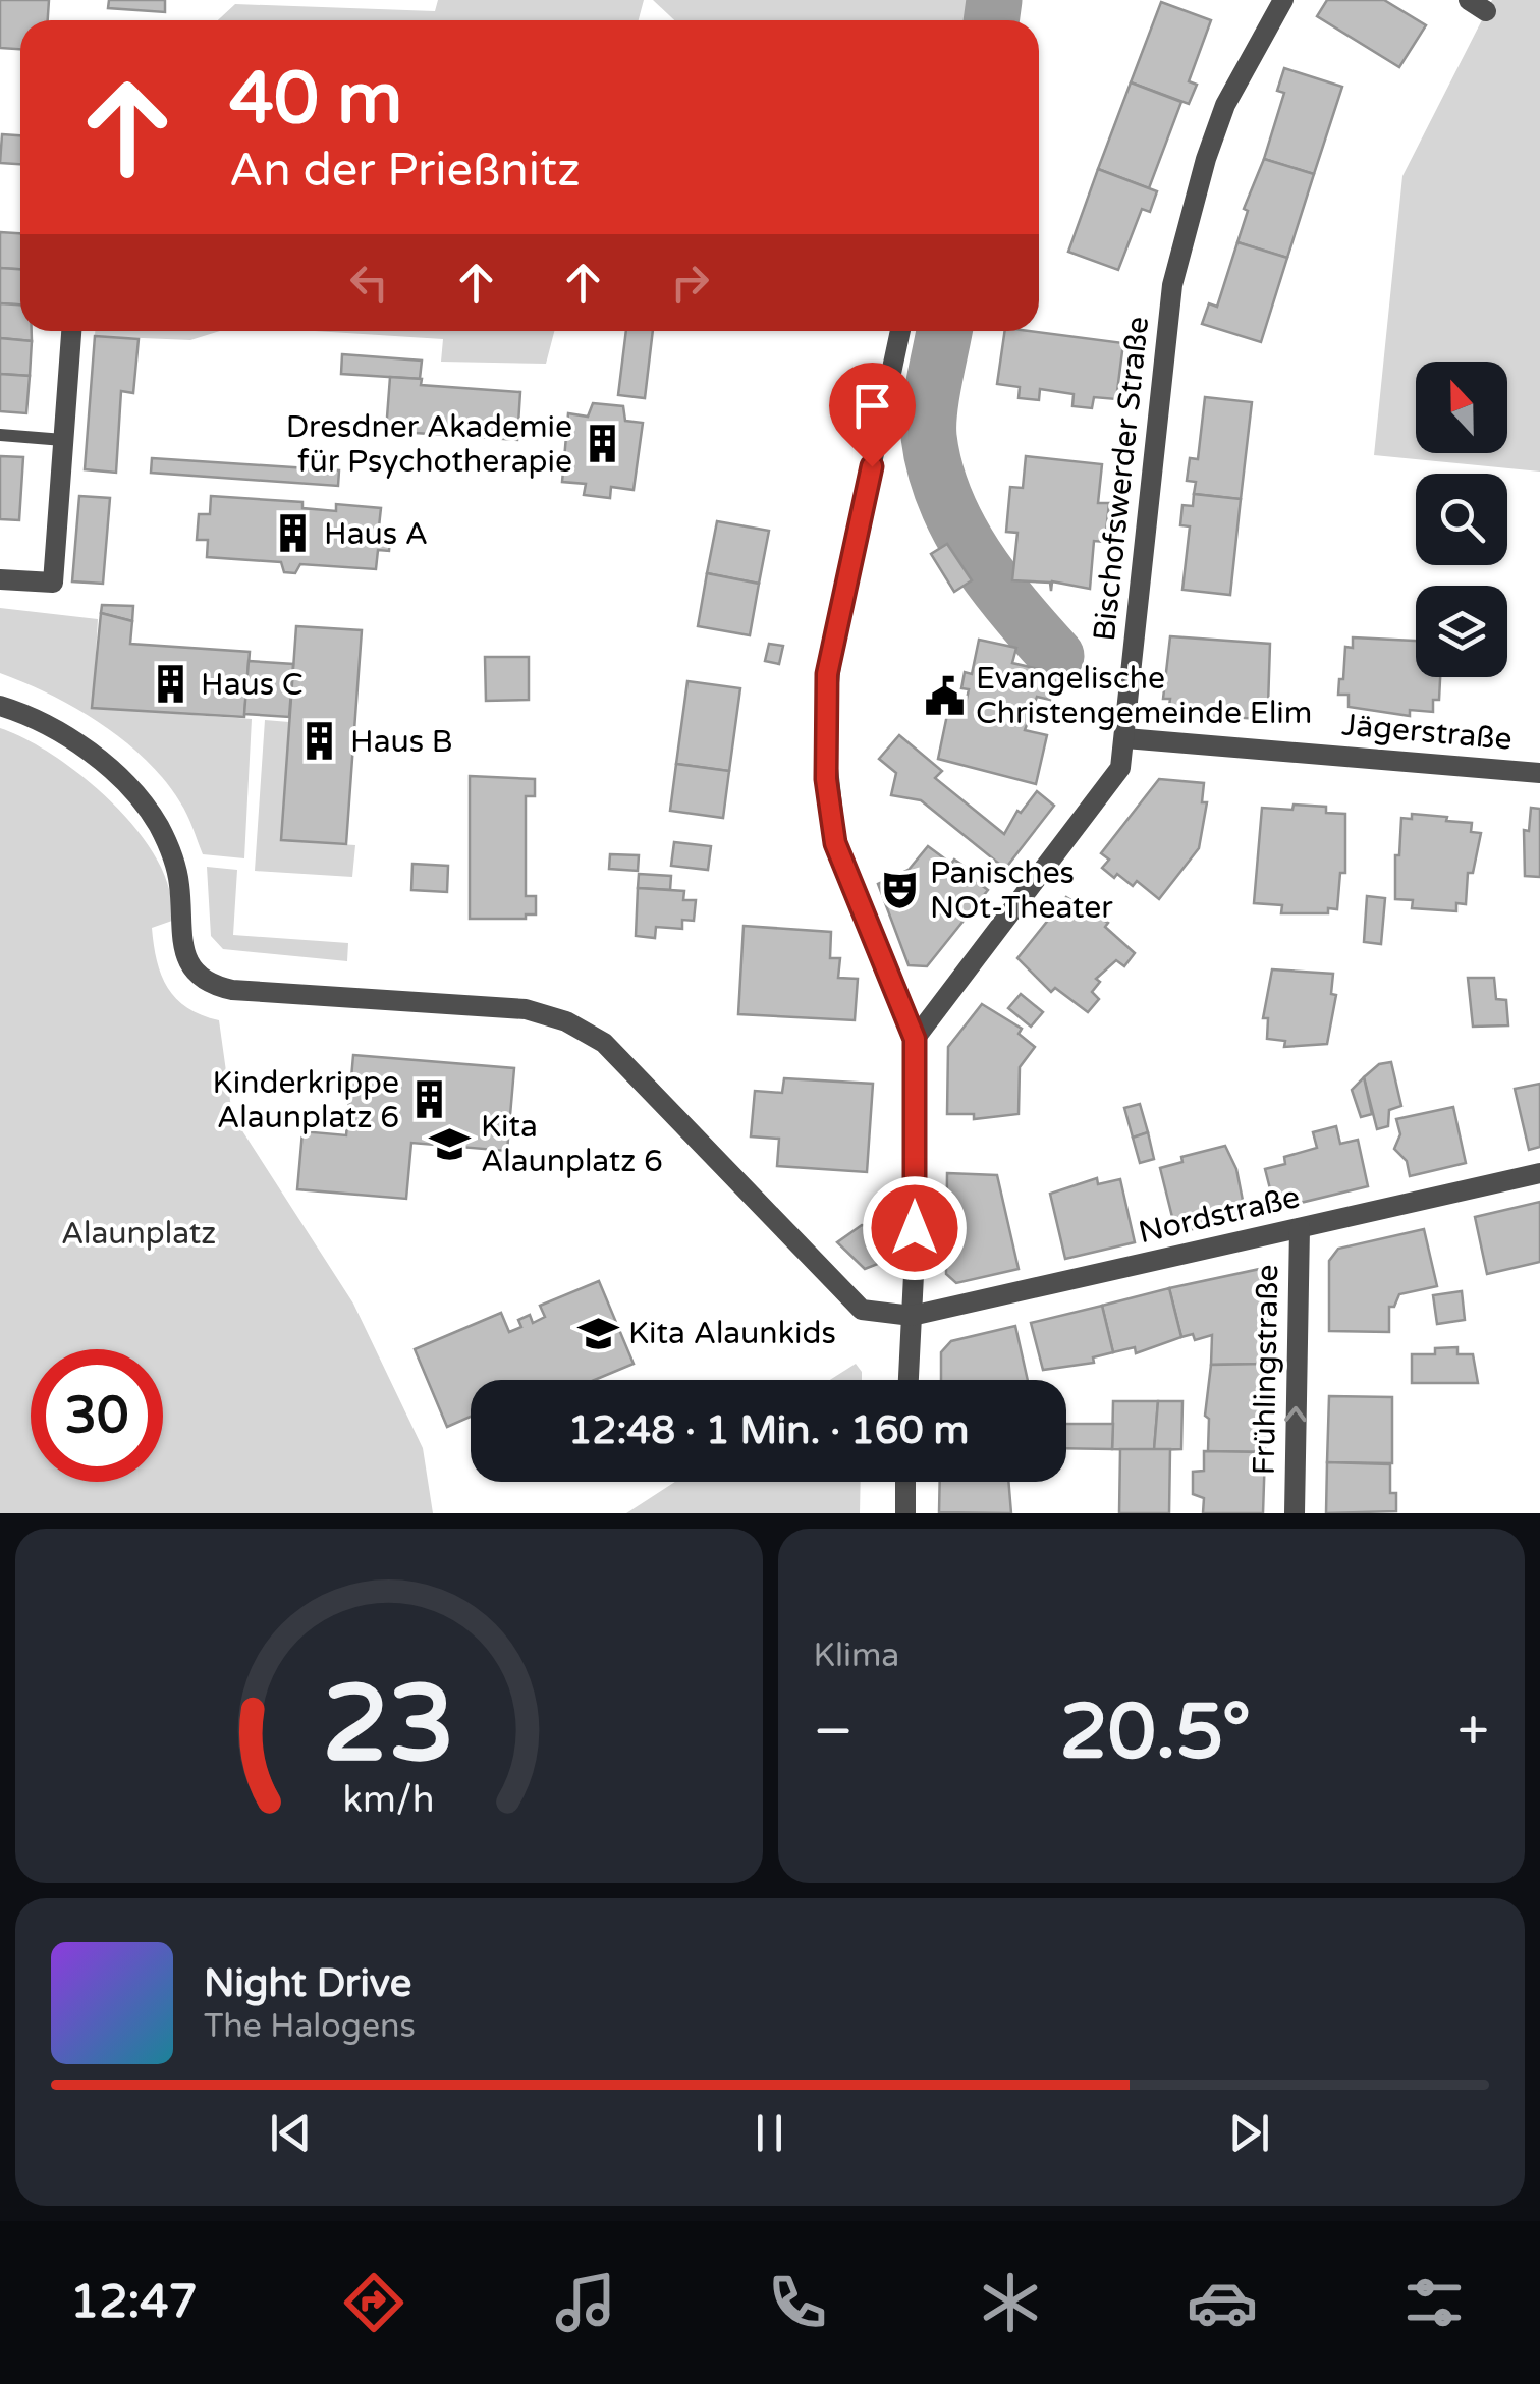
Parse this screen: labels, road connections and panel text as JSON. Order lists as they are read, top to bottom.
{
  "streets": {
    "street": [
      "Bischofswerder Straße",
      "Jägerstraße",
      "Nordstraße",
      "Frühlingstraße"
    ]
  },
  "crossings": [
    ["Bischofswerder Straße", "Jägerstraße"],
    ["Nordstraße", "Frühlingstraße"]
  ],
  "one_way": ["Frühlingstraße"],
  "parks": ["Alaunplatz"],
  "places": {
    "building": [
      "Dresdner Akademie für Psychotherapie",
      "Haus A",
      "Haus C",
      "Haus B",
      "Kinderkrippe Alaunplatz 6"
    ],
    "public building": ["Evangelische Christengemeinde Elim"],
    "theatre": ["Panisches NOt-Theater"],
    "school or university": ["Kita Alaunplatz 6", "Kita Alaunkids"]
  },
  "north": "top",
  "page": {
    "turn": ["40 m", "An der Prießnitz"],
    "limit": "30",
    "trip": "12:48 · 1 Min. · 160 m",
    "tile": "Klima",
    "heat": ["−", "20.5°", "+"],
    "song": ["Night Drive", "The Halogens"],
    "tabs": "12:47",
    "gauge": ["23", "km/h"]
  }
}
